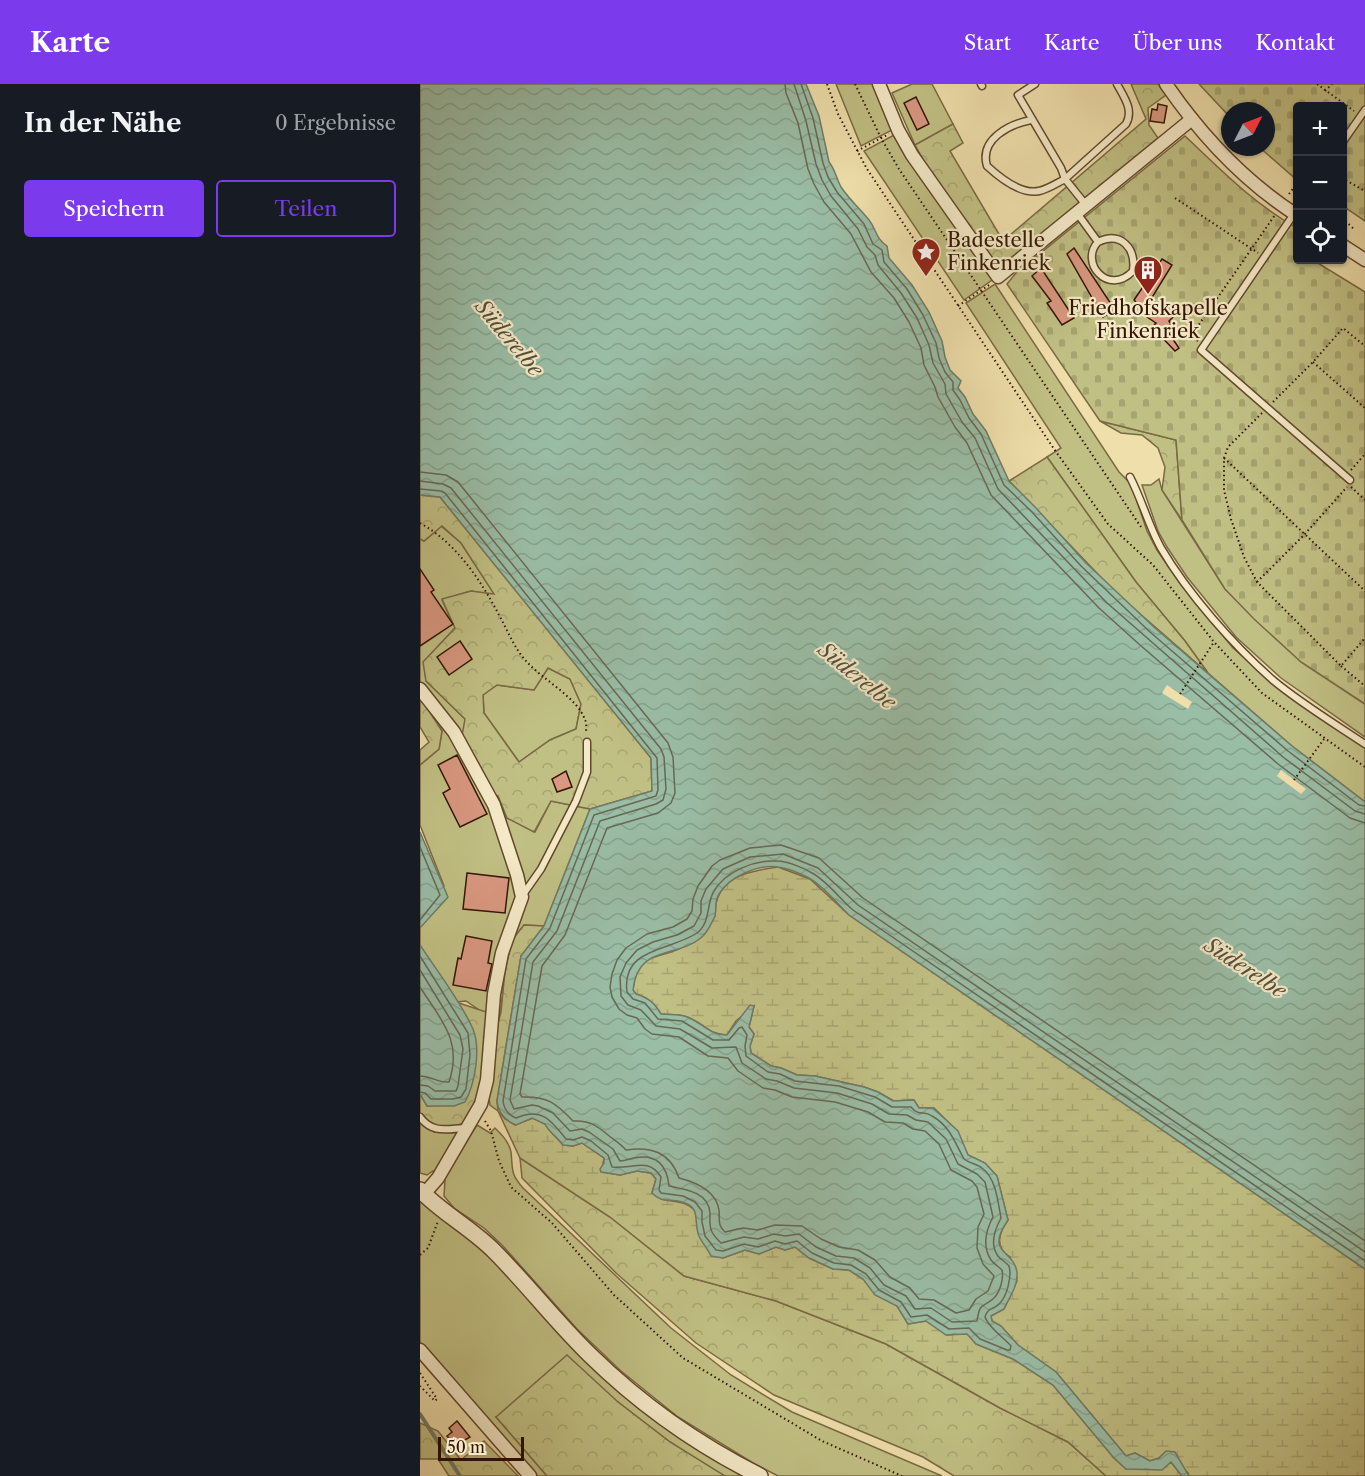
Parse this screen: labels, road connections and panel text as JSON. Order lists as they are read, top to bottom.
{
  "water": ["Süderelbe"],
  "places": {
    "place": ["Badestelle Finkenriek"],
    "building": ["Friedhofskapelle Finkenriek"]
  },
  "scale_bar": "50 m",
  "north": "top right",
  "page": {
    "header": "Karte",
    "nav": [
      "Start",
      "Karte",
      "Über uns",
      "Kontakt"
    ],
    "heading": ["In der Nähe", "0 Ergebnisse"],
    "map_buttons": ["+", "−"],
    "buttons": ["Speichern", "Teilen"],
    "scale": "50 m"
  }
}
